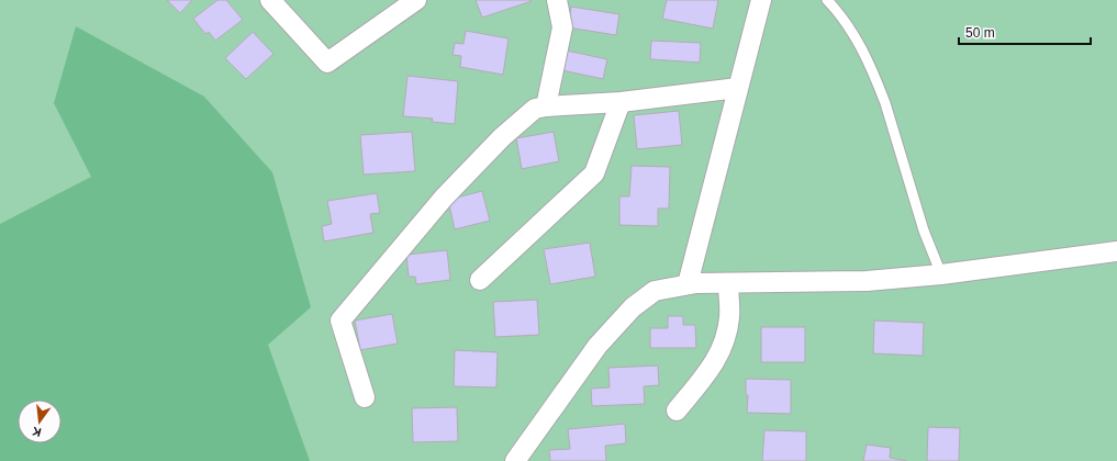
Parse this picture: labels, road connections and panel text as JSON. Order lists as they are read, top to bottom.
{
  "scale_bar": "50 m",
  "north": "bottom"
}
